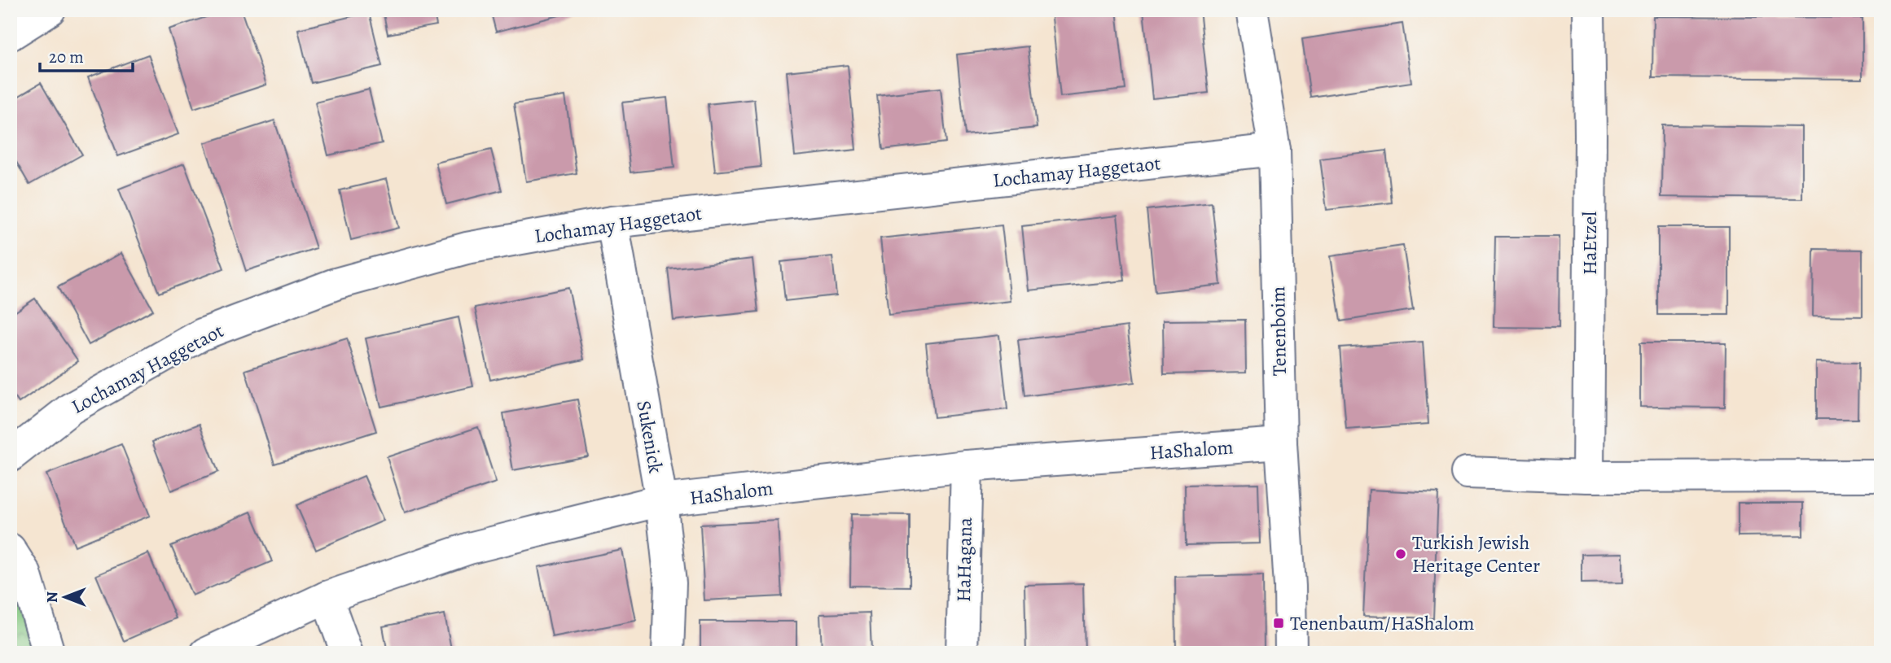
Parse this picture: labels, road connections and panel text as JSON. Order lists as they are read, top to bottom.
{
  "streets": {
    "street": [
      "Lochamay Haggetaot",
      "HaEtzel",
      "Tenenboim",
      "Sukenick",
      "HaShalom",
      "HaHagana"
    ]
  },
  "crossings": [
    ["Lochamay Haggetaot", "Tenenboim"],
    ["Lochamay Haggetaot", "Sukenick"],
    ["Tenenboim", "HaShalom"],
    ["Sukenick", "HaShalom"],
    ["HaShalom", "HaHagana"]
  ],
  "places": {
    "other": ["Turkish Jewish Heritage Center"],
    "transit": ["Tenenbaum/HaShalom"]
  },
  "scale_bar": "20 m",
  "north": "left"
}
